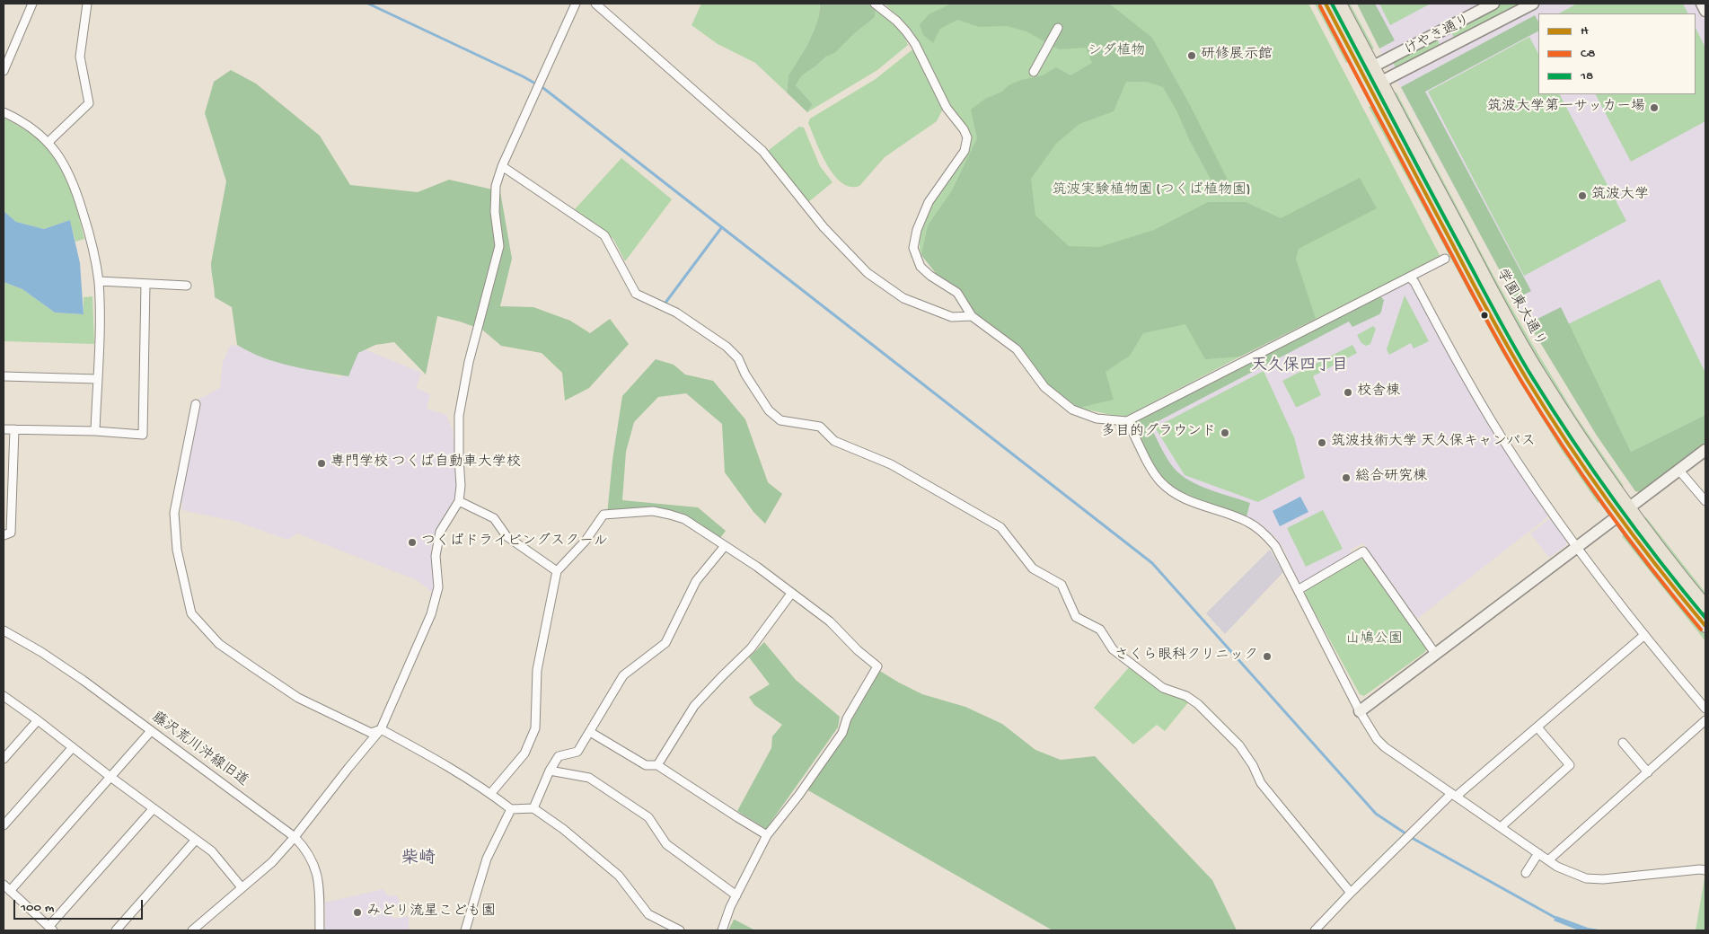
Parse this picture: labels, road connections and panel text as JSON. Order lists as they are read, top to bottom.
{
  "streets": {
    "main road": ["学園東大通り"],
    "street": ["けやき通り", "藤沢荒川沖線旧道"]
  },
  "crossings": [
    ["けやき通り", "学園東大通り"]
  ],
  "districts": ["天久保四丁目", "柴崎"],
  "parks": ["シダ植物", "筑波実験植物園 (つくば植物園)", "山鳩公園"],
  "places": [
    "研修展示館",
    "筑波大学第一サッカー場",
    "筑波大学",
    "校舎棟",
    "多目的グラウンド",
    "筑波技術大学 天久保キャンパス",
    "専門学校 つくば自動車大学校",
    "総合研究棟",
    "つくばドライビングスクール",
    "さくら眼科クリニック",
    "みどり流星こども園"
  ],
  "lines": ["transit line H", "transit line 18", "transit line C8"],
  "legend": ["H", "C8", "18"],
  "scale_bar": "100 m"
}
